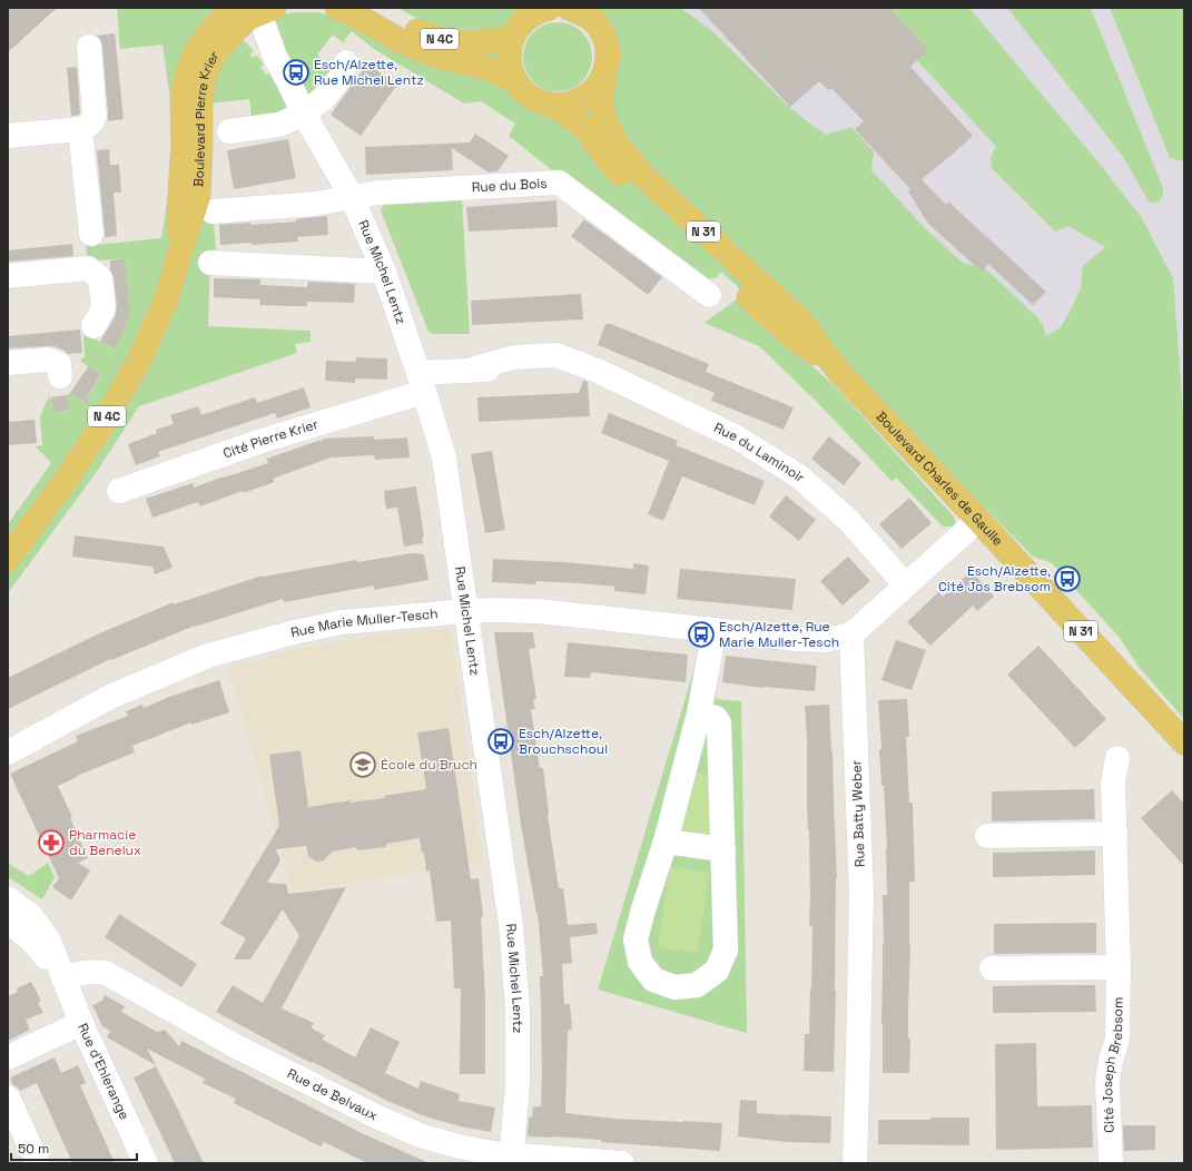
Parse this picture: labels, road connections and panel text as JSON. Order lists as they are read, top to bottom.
{
  "streets": {
    "main road": [
      "N 4C",
      "Boulevard Pierre Krier",
      "N 31",
      "Boulevard Charles de Gaulle"
    ],
    "street": [
      "Rue du Bois",
      "Rue Michel Lentz",
      "Cité Pierre Krier",
      "Rue du Laminoir",
      "Rue Marie Muller-Tesch",
      "Rue Batty Weber",
      "Cité Joseph Brebsom",
      "Rue d'Ehlerange",
      "Rue de Belvaux"
    ]
  },
  "crossings": [
    ["N 4C", "Boulevard Charles de Gaulle"],
    ["Boulevard Pierre Krier", "Rue Michel Lentz"],
    ["Rue du Bois", "Rue Michel Lentz"],
    ["Rue Michel Lentz", "Cité Pierre Krier"],
    ["Rue Michel Lentz", "Rue du Laminoir"],
    ["Rue Michel Lentz", "Rue Marie Muller-Tesch"],
    ["Rue Michel Lentz", "Rue de Belvaux"],
    ["Cité Pierre Krier", "Rue du Laminoir"],
    ["Rue Marie Muller-Tesch", "Rue Batty Weber"],
    ["Rue d'Ehlerange", "Rue de Belvaux"]
  ],
  "places": {
    "bus stop": [
      "Esch/Alzette, Rue Michel Lentz",
      "Esch/Alzette, Cité Jos Brebsom",
      "Esch/Alzette, Rue Marie Muller-Tesch",
      "Esch/Alzette, Brouchschoul"
    ],
    "school or university": ["École du Bruch"],
    "pharmacy": ["Pharmacie du Benelux"]
  },
  "scale_bar": "50 m"
}
